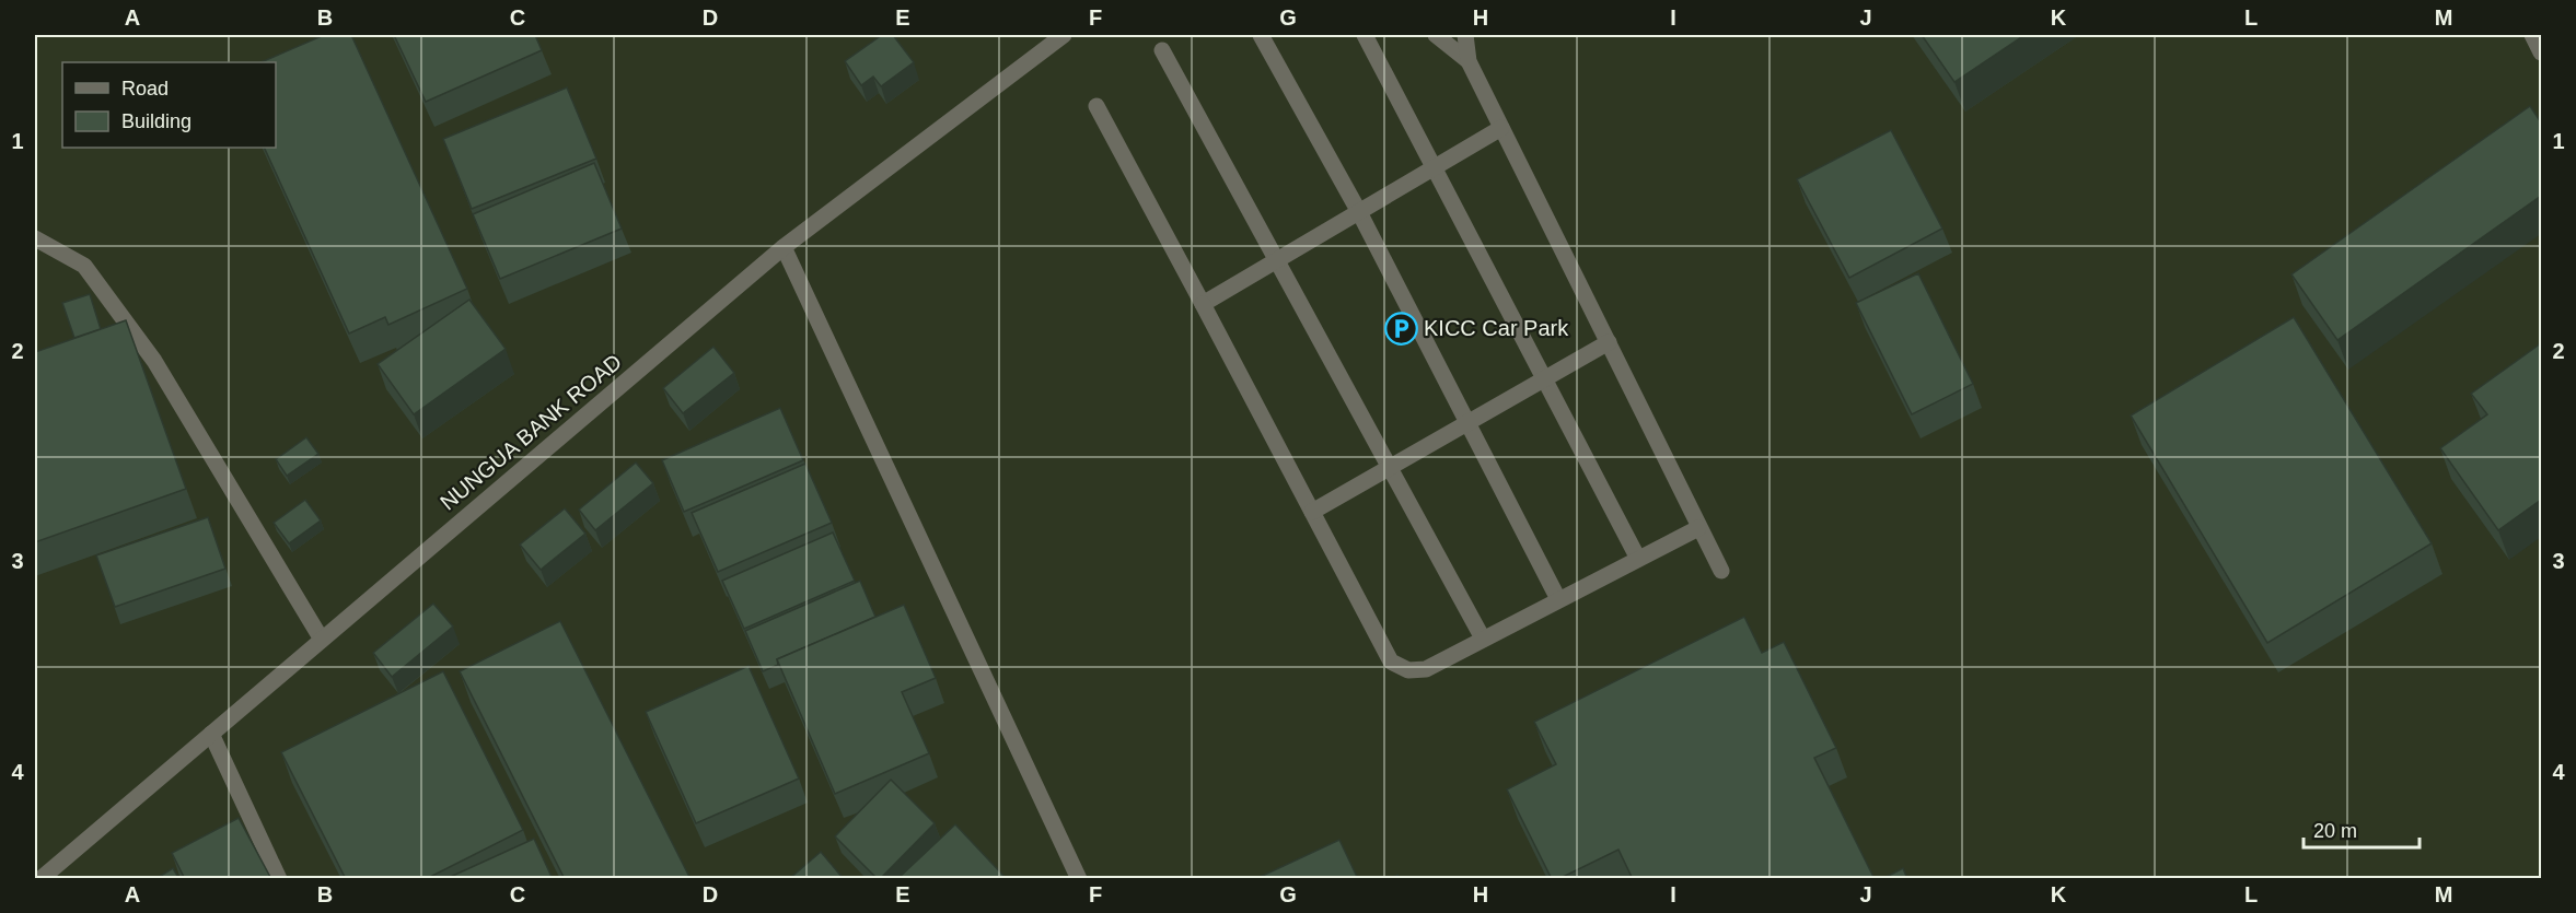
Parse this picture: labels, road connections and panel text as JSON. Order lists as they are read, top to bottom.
{
  "streets": {
    "street": ["NUNGUA BANK ROAD"]
  },
  "places": {
    "parking": ["KICC Car Park"]
  },
  "legend": ["Road", "Building"],
  "scale_bar": "20 m",
  "grid": {
    "columns": [
      "A",
      "B",
      "C",
      "D",
      "E",
      "F",
      "G",
      "H",
      "I",
      "J",
      "K",
      "L",
      "M"
    ],
    "rows": [
      "1",
      "2",
      "3",
      "4"
    ]
  }
}
